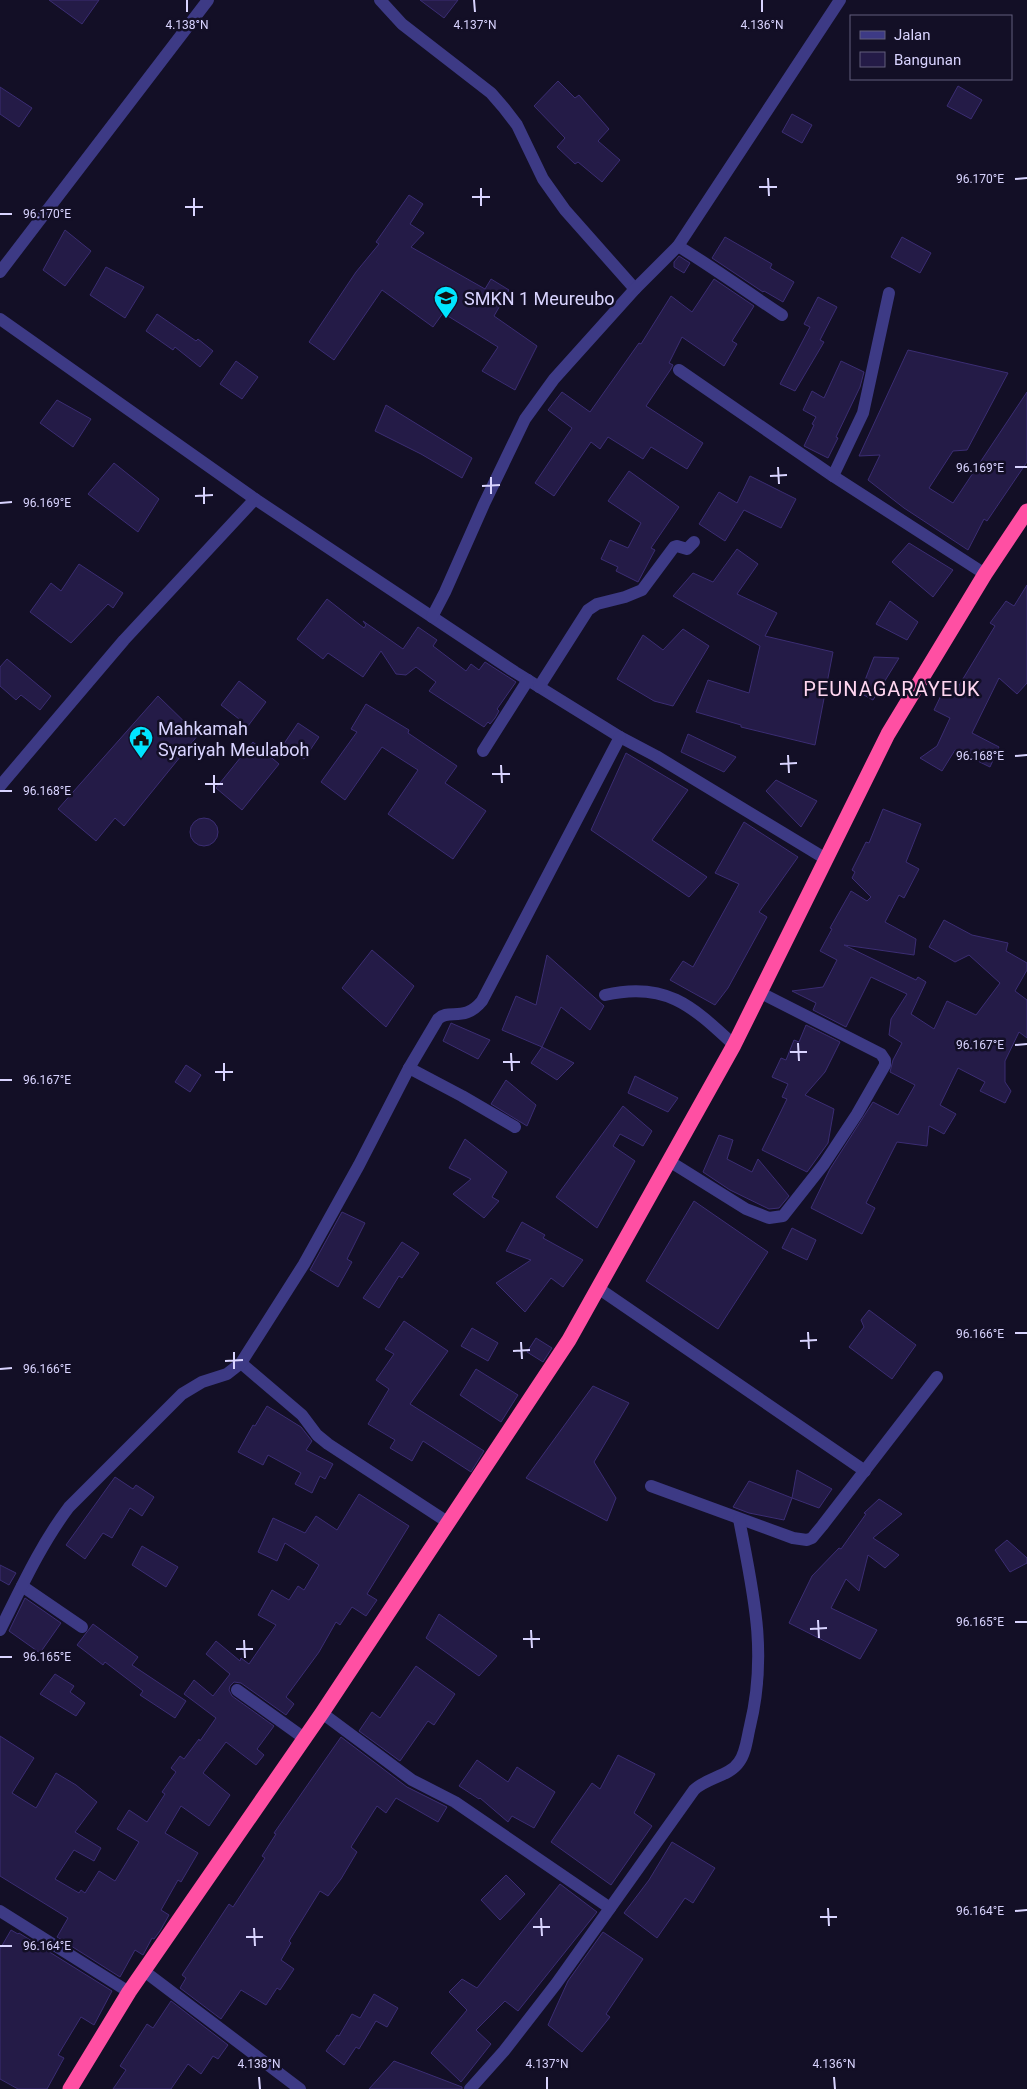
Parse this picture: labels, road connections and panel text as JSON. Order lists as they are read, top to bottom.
{
  "districts": ["PEUNAGARAYEUK"],
  "places": {
    "school or university": ["SMKN 1 Meureubo"],
    "public building": ["Mahkamah Syariyah Meulaboh"]
  },
  "legend": ["Jalan", "Bangunan"],
  "coordinates": [
    "4.138°N",
    "4.137°N",
    "4.136°N",
    "96.170°E",
    "96.169°E",
    "96.168°E",
    "96.167°E",
    "96.166°E",
    "96.165°E",
    "96.164°E"
  ]
}
